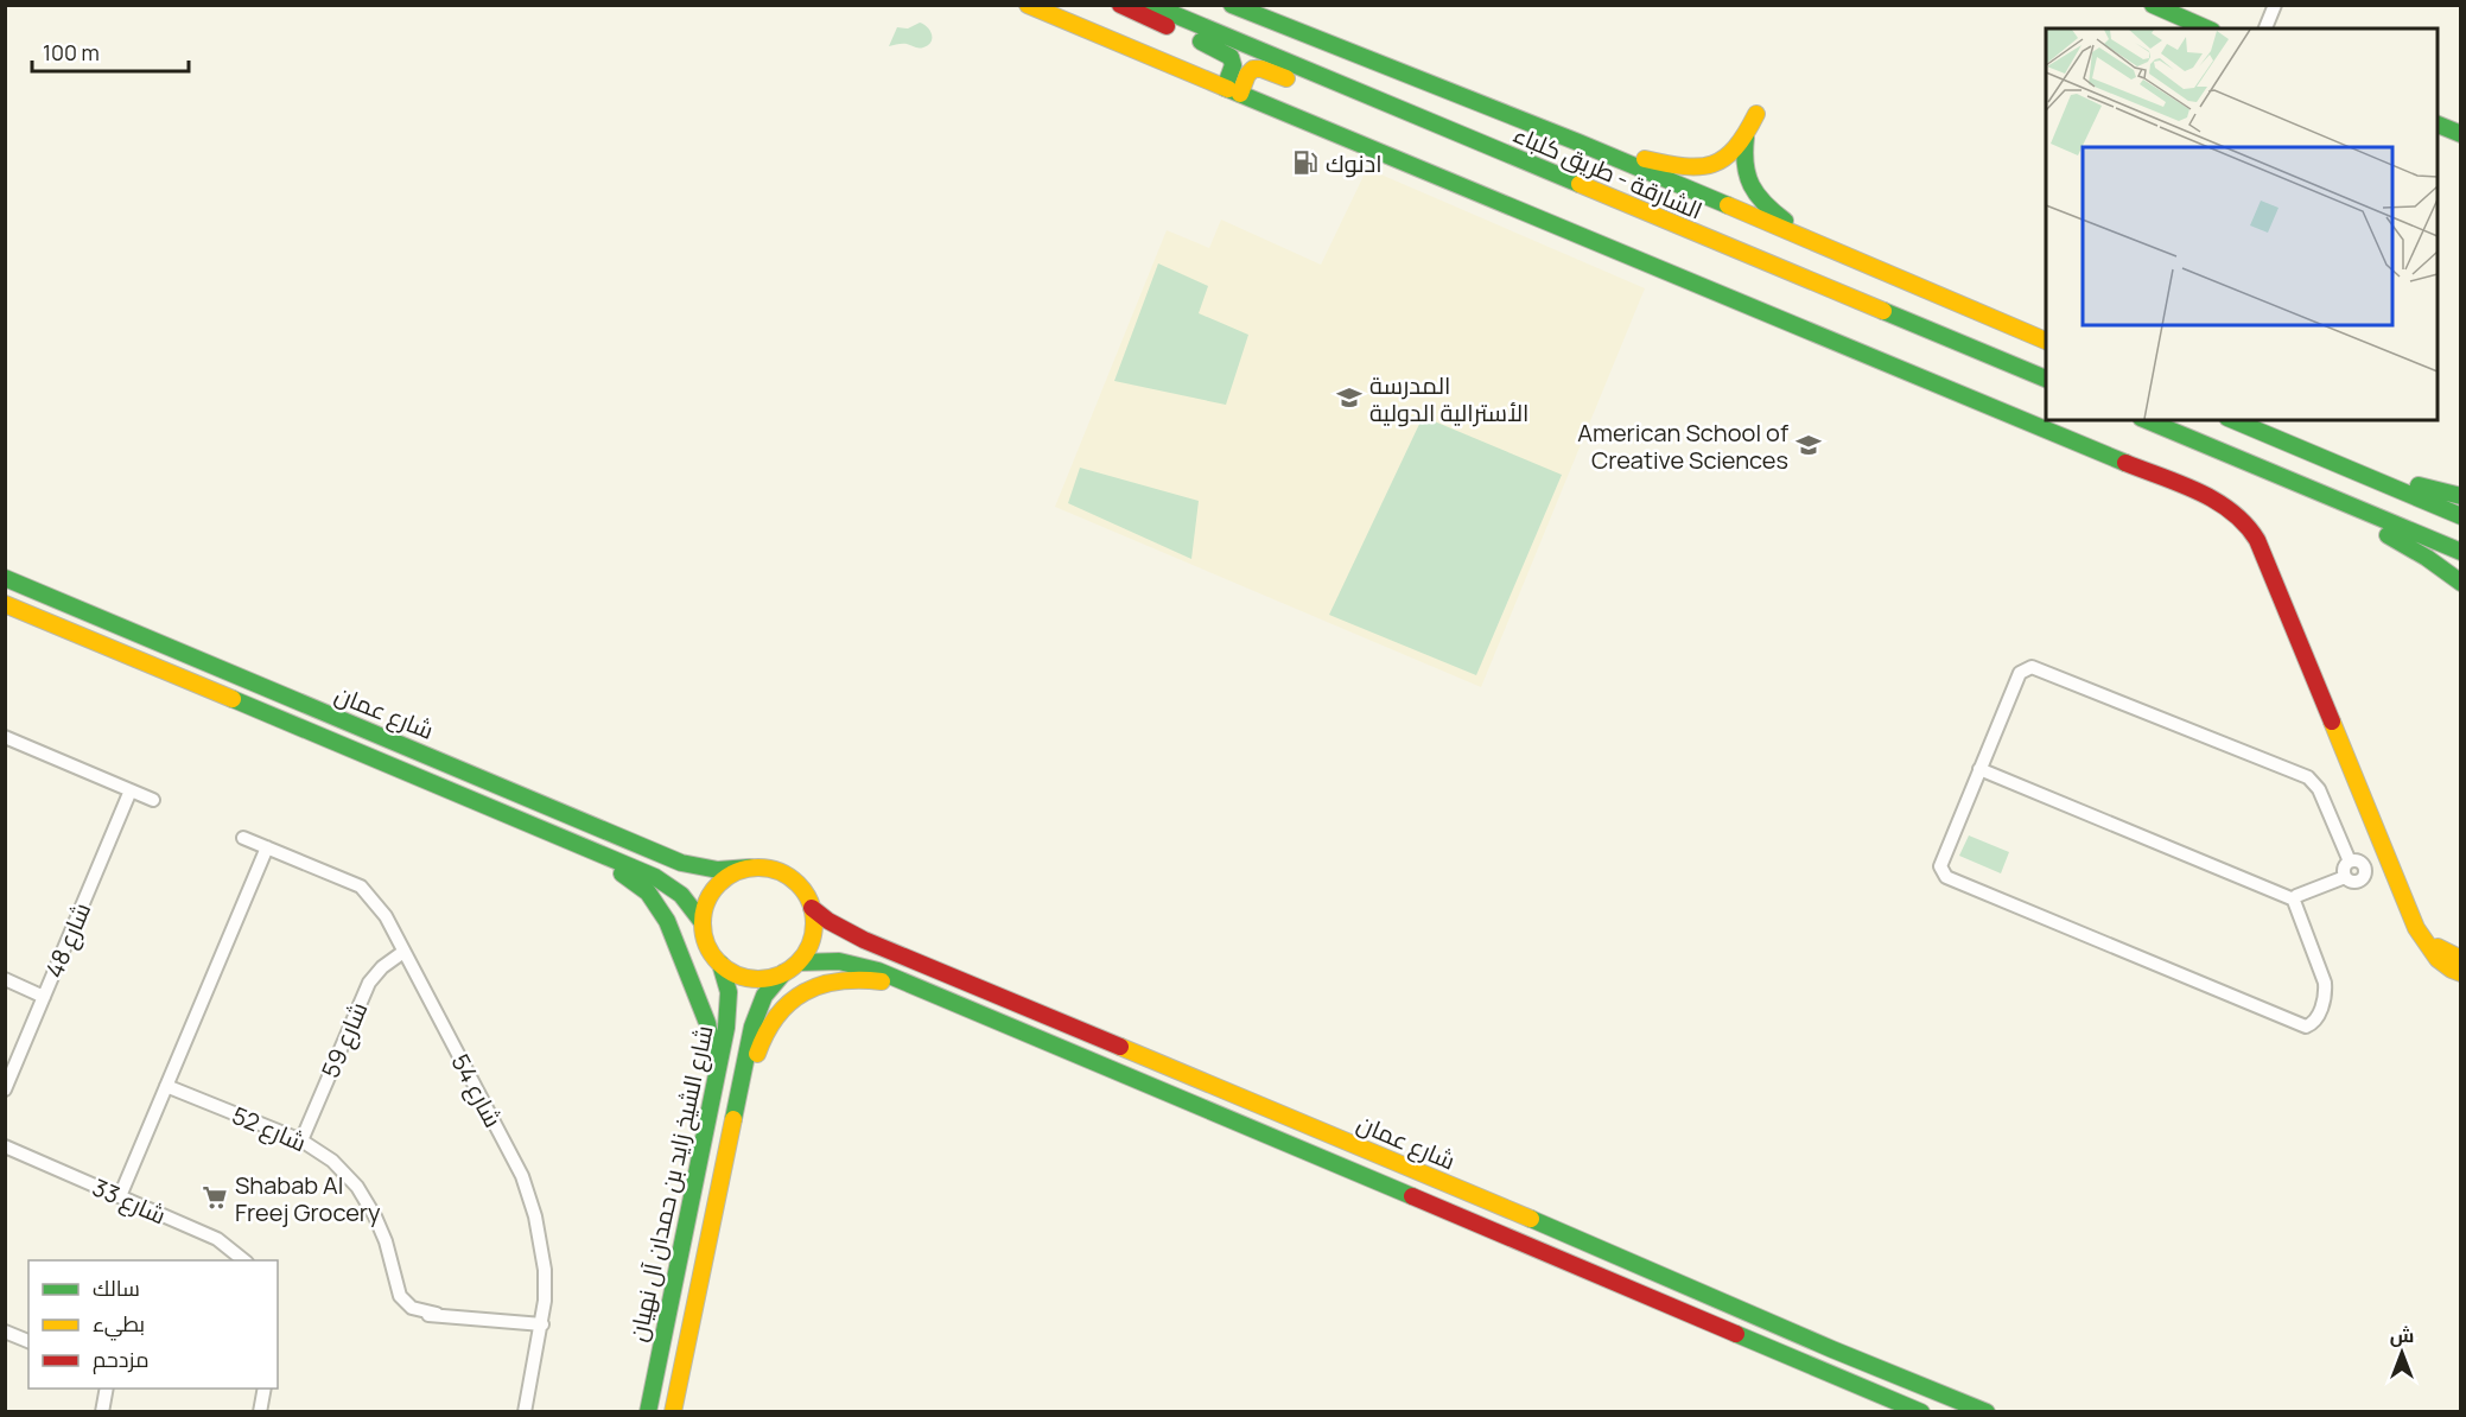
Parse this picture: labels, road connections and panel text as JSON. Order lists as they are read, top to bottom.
{
  "streets": {
    "main road": ["الشارقة - طريق كلباء", "شارع عمان", "شارع الشيخ زايد بن حمدان آل نهيان"],
    "street": [
      "شارع 48",
      "شارع 59",
      "شارع 54",
      "شارع 52",
      "شارع 33"
    ]
  },
  "crossings": [
    ["شارع عمان", "شارع الشيخ زايد بن حمدان آل نهيان"],
    ["شارع 59", "شارع 54"],
    ["شارع 59", "شارع 52"],
    ["شارع 54", "شارع 52"]
  ],
  "places": {
    "fuel station": ["ادنوك"],
    "school or university": ["المدرسة الأسترالية الدولية", "American School of Creative Sciences"],
    "supermarket": ["Shabab Al Freej Grocery"]
  },
  "legend": ["سالك", "بطيء", "مزدحم"],
  "scale_bar": "100 m",
  "north": "top"
}
